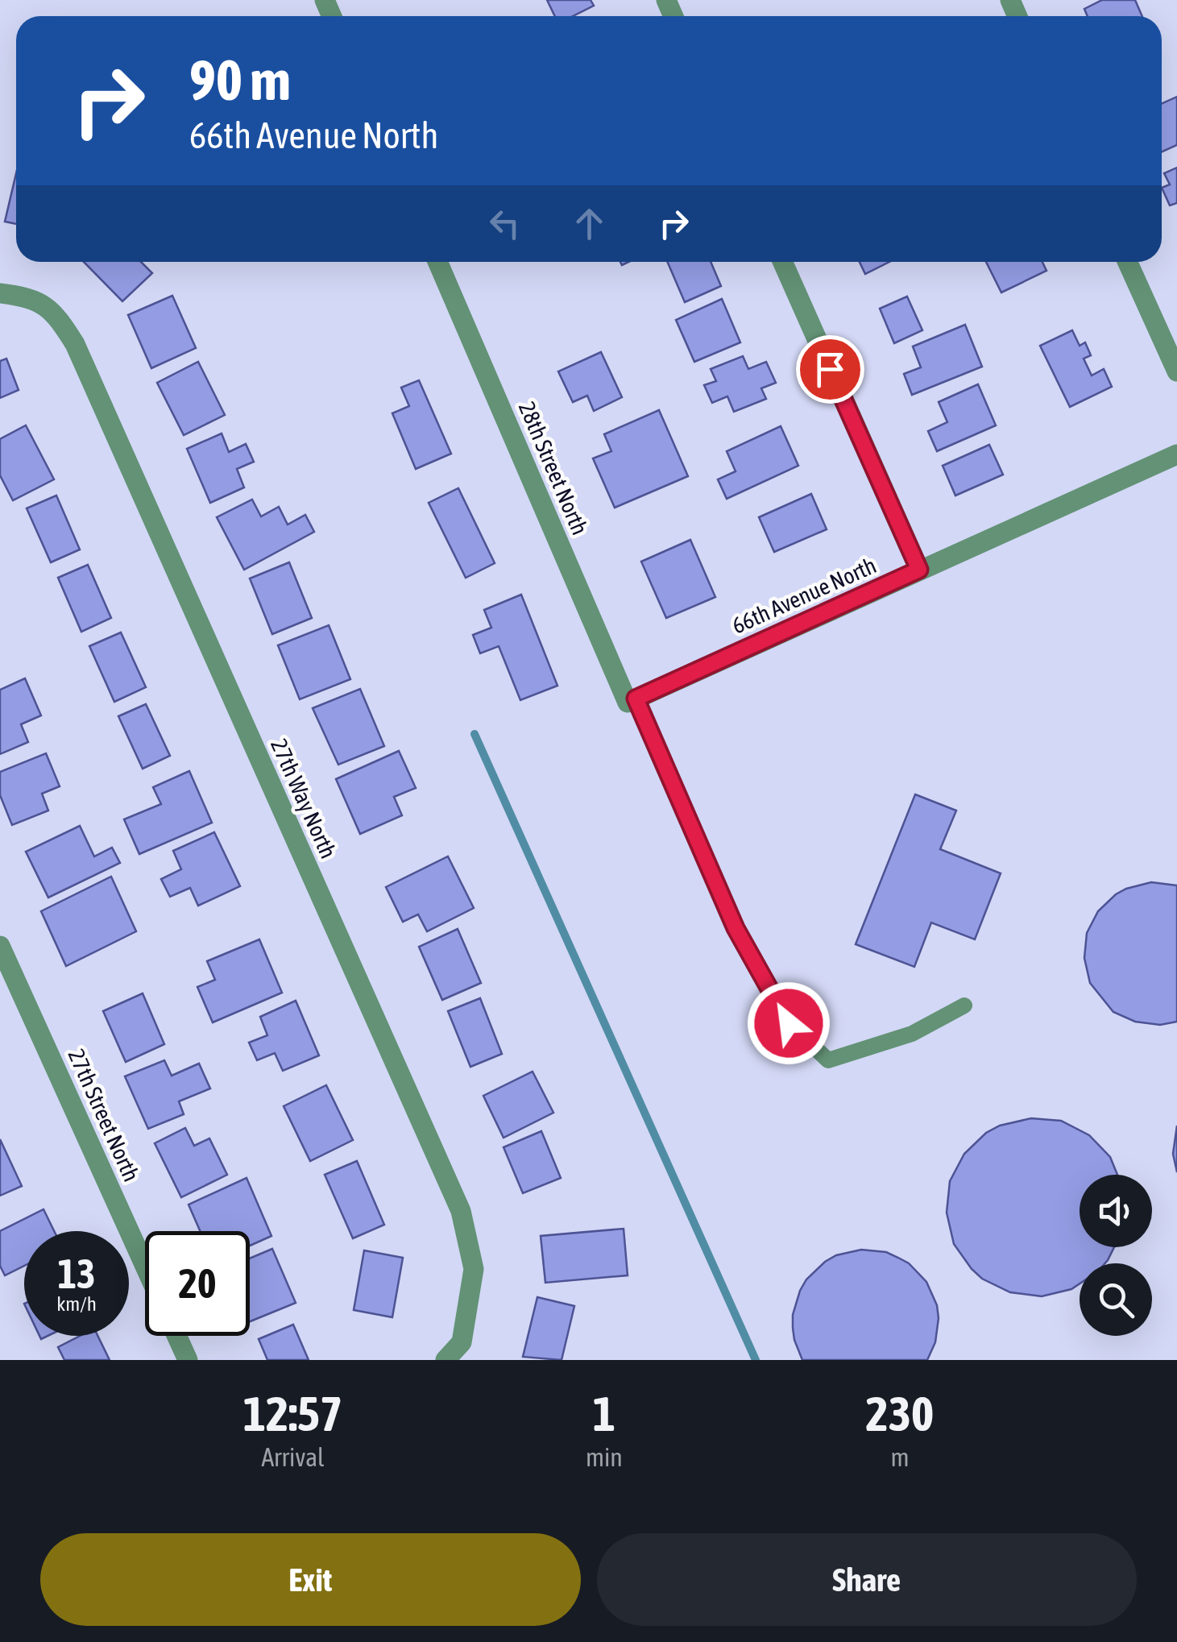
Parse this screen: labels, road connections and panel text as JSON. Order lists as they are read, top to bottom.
{
  "streets": {
    "street": [
      "28th Street North",
      "66th Avenue North",
      "27th Way North",
      "27th Street North"
    ]
  },
  "crossings": [
    ["28th Street North", "66th Avenue North"]
  ],
  "page": {
    "turn": ["90 m", "66th Avenue North"],
    "speed": "13 km/h",
    "limit": "20",
    "eta": [
      "12:57",
      "Arrival",
      "1",
      "min",
      "230",
      "m"
    ],
    "buttons": ["Exit", "Share"]
  }
}
